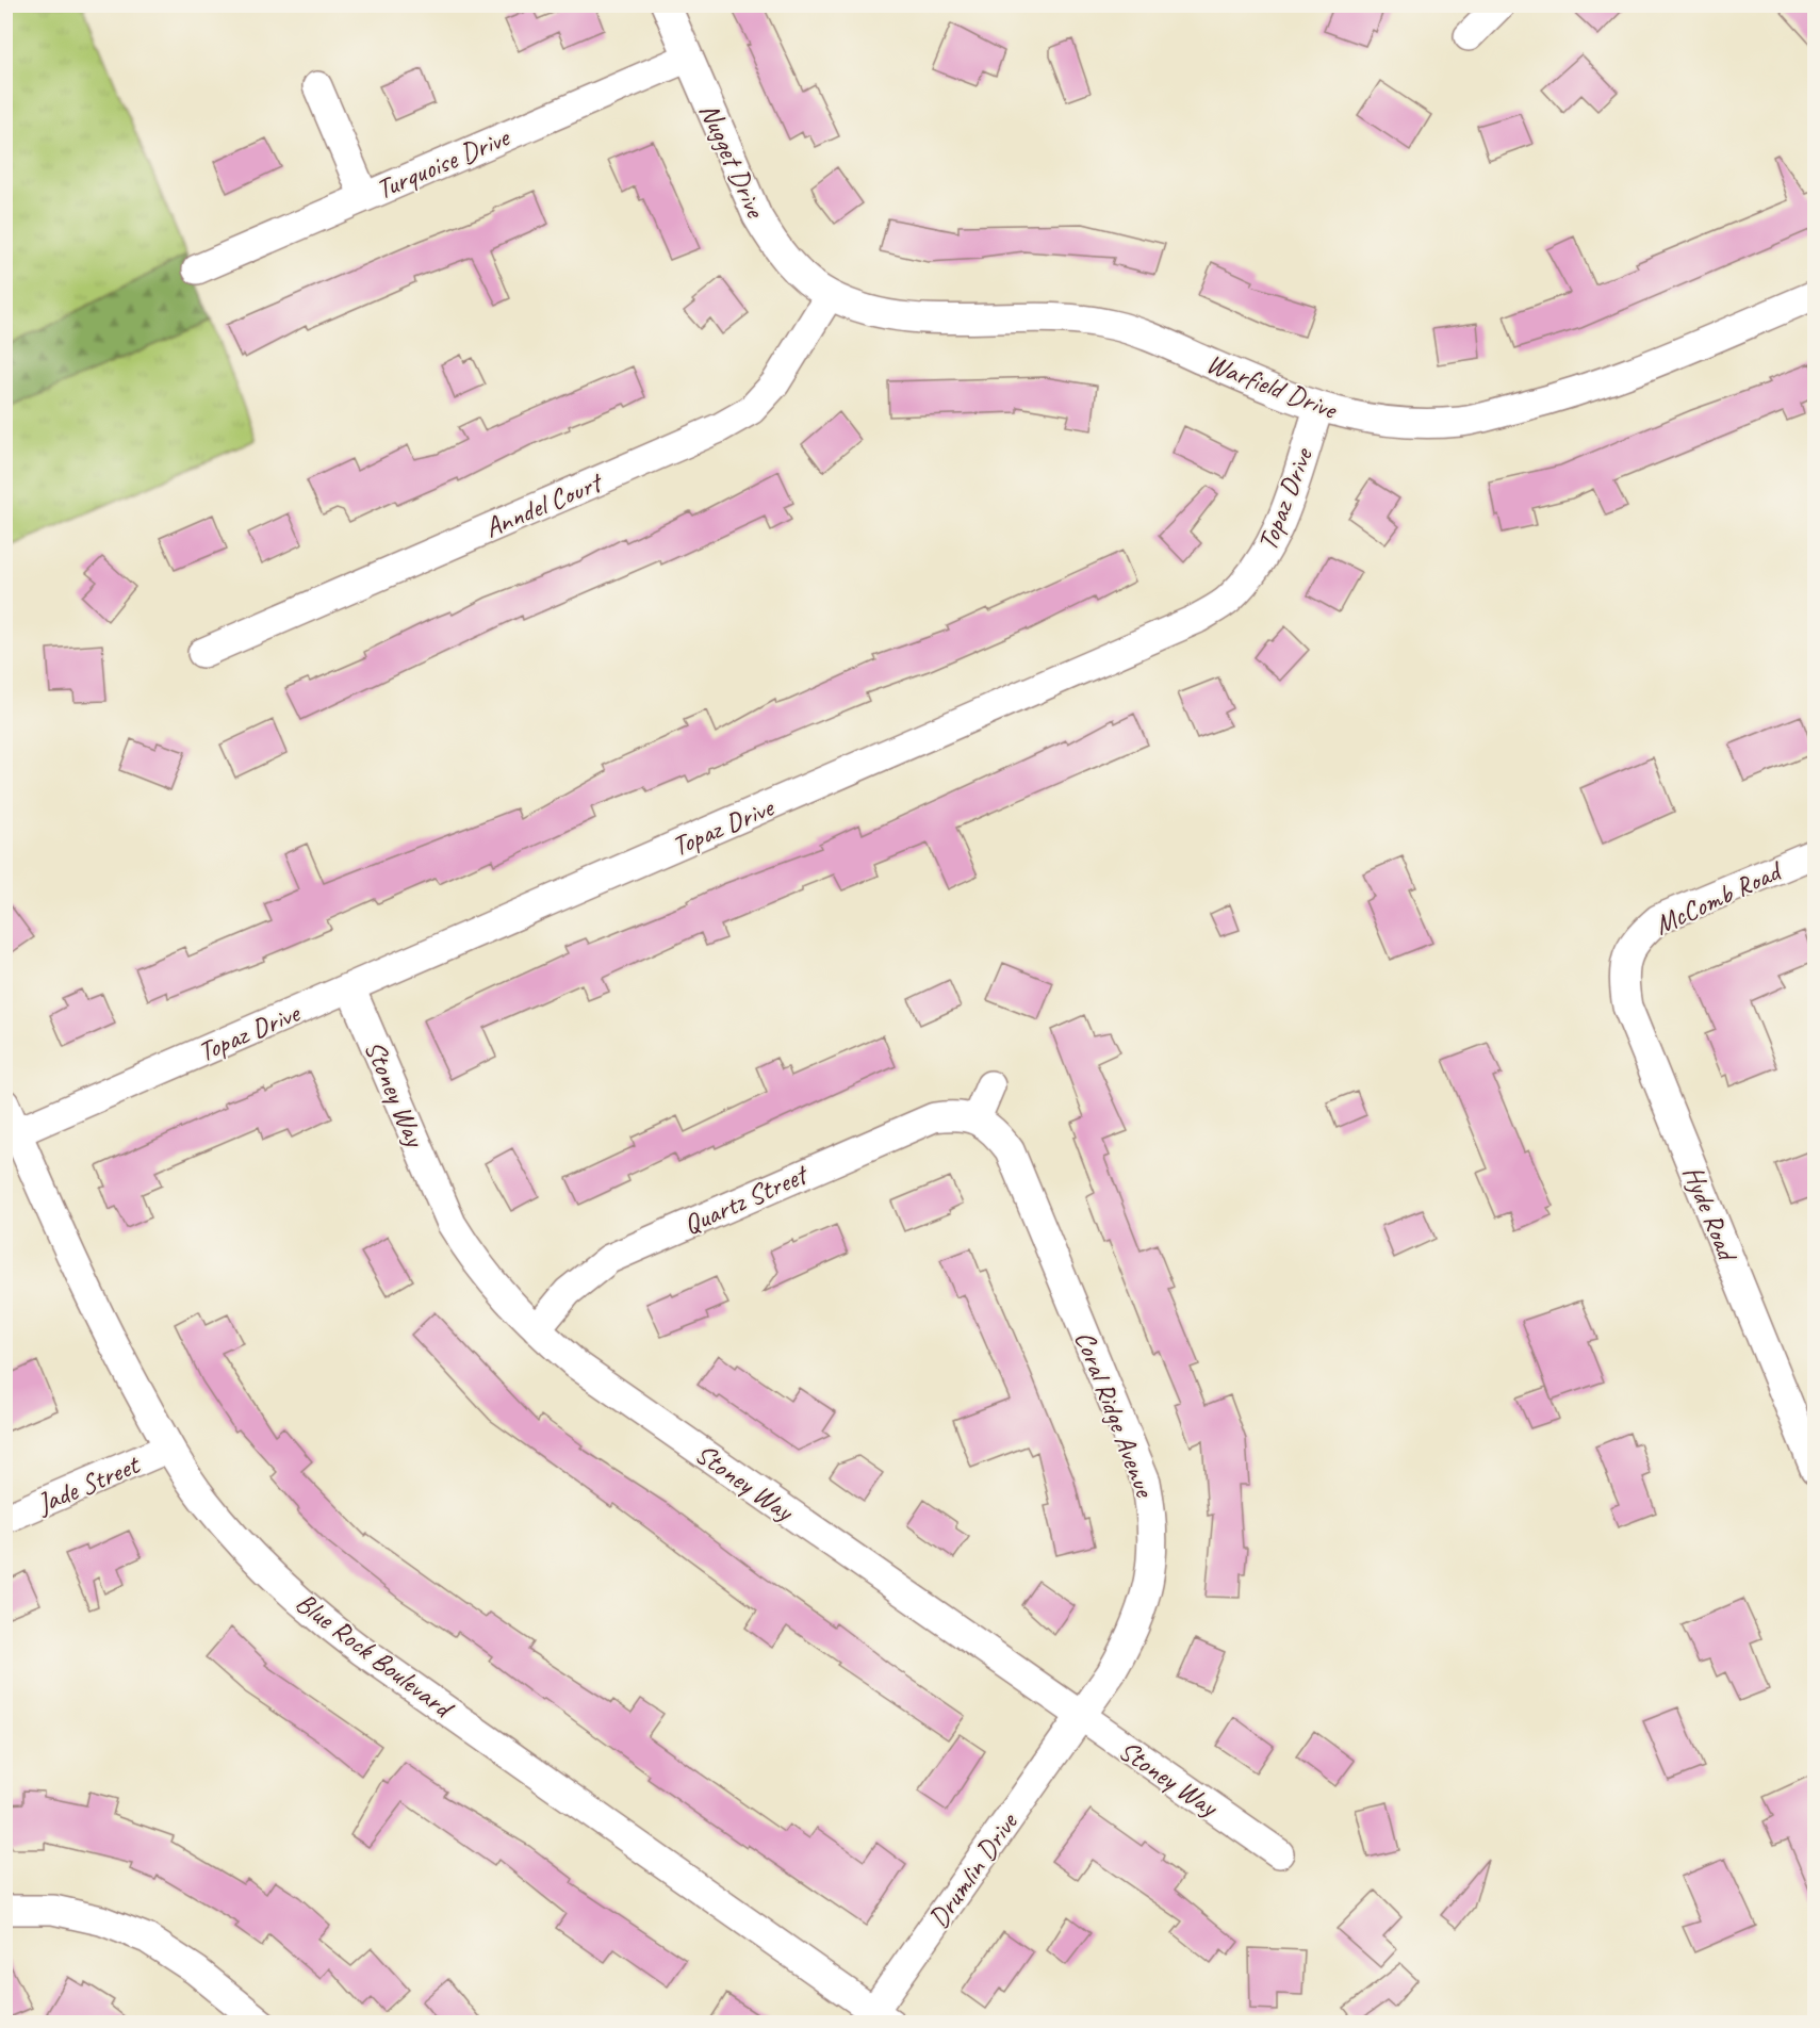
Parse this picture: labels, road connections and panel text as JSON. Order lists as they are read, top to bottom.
{
  "streets": {
    "street": [
      "Nugget Drive",
      "Turquoise Drive",
      "Warfield Drive",
      "Topaz Drive",
      "Anndel Court",
      "McComb Road",
      "Stoney Way",
      "Quartz Street",
      "Hyde Road",
      "Coral Ridge Avenue",
      "Jade Street",
      "Blue Rock Boulevard",
      "Drumlin Drive"
    ]
  },
  "crossings": [
    ["Nugget Drive", "Turquoise Drive"],
    ["Nugget Drive", "Warfield Drive"],
    ["Nugget Drive", "Anndel Court"],
    ["Warfield Drive", "Topaz Drive"],
    ["Warfield Drive", "Anndel Court"],
    ["Topaz Drive", "Stoney Way"],
    ["Topaz Drive", "Blue Rock Boulevard"],
    ["McComb Road", "Hyde Road"],
    ["Stoney Way", "Quartz Street"],
    ["Stoney Way", "Coral Ridge Avenue"],
    ["Stoney Way", "Drumlin Drive"],
    ["Quartz Street", "Coral Ridge Avenue"],
    ["Coral Ridge Avenue", "Drumlin Drive"],
    ["Jade Street", "Blue Rock Boulevard"],
    ["Blue Rock Boulevard", "Drumlin Drive"]
  ]
}
